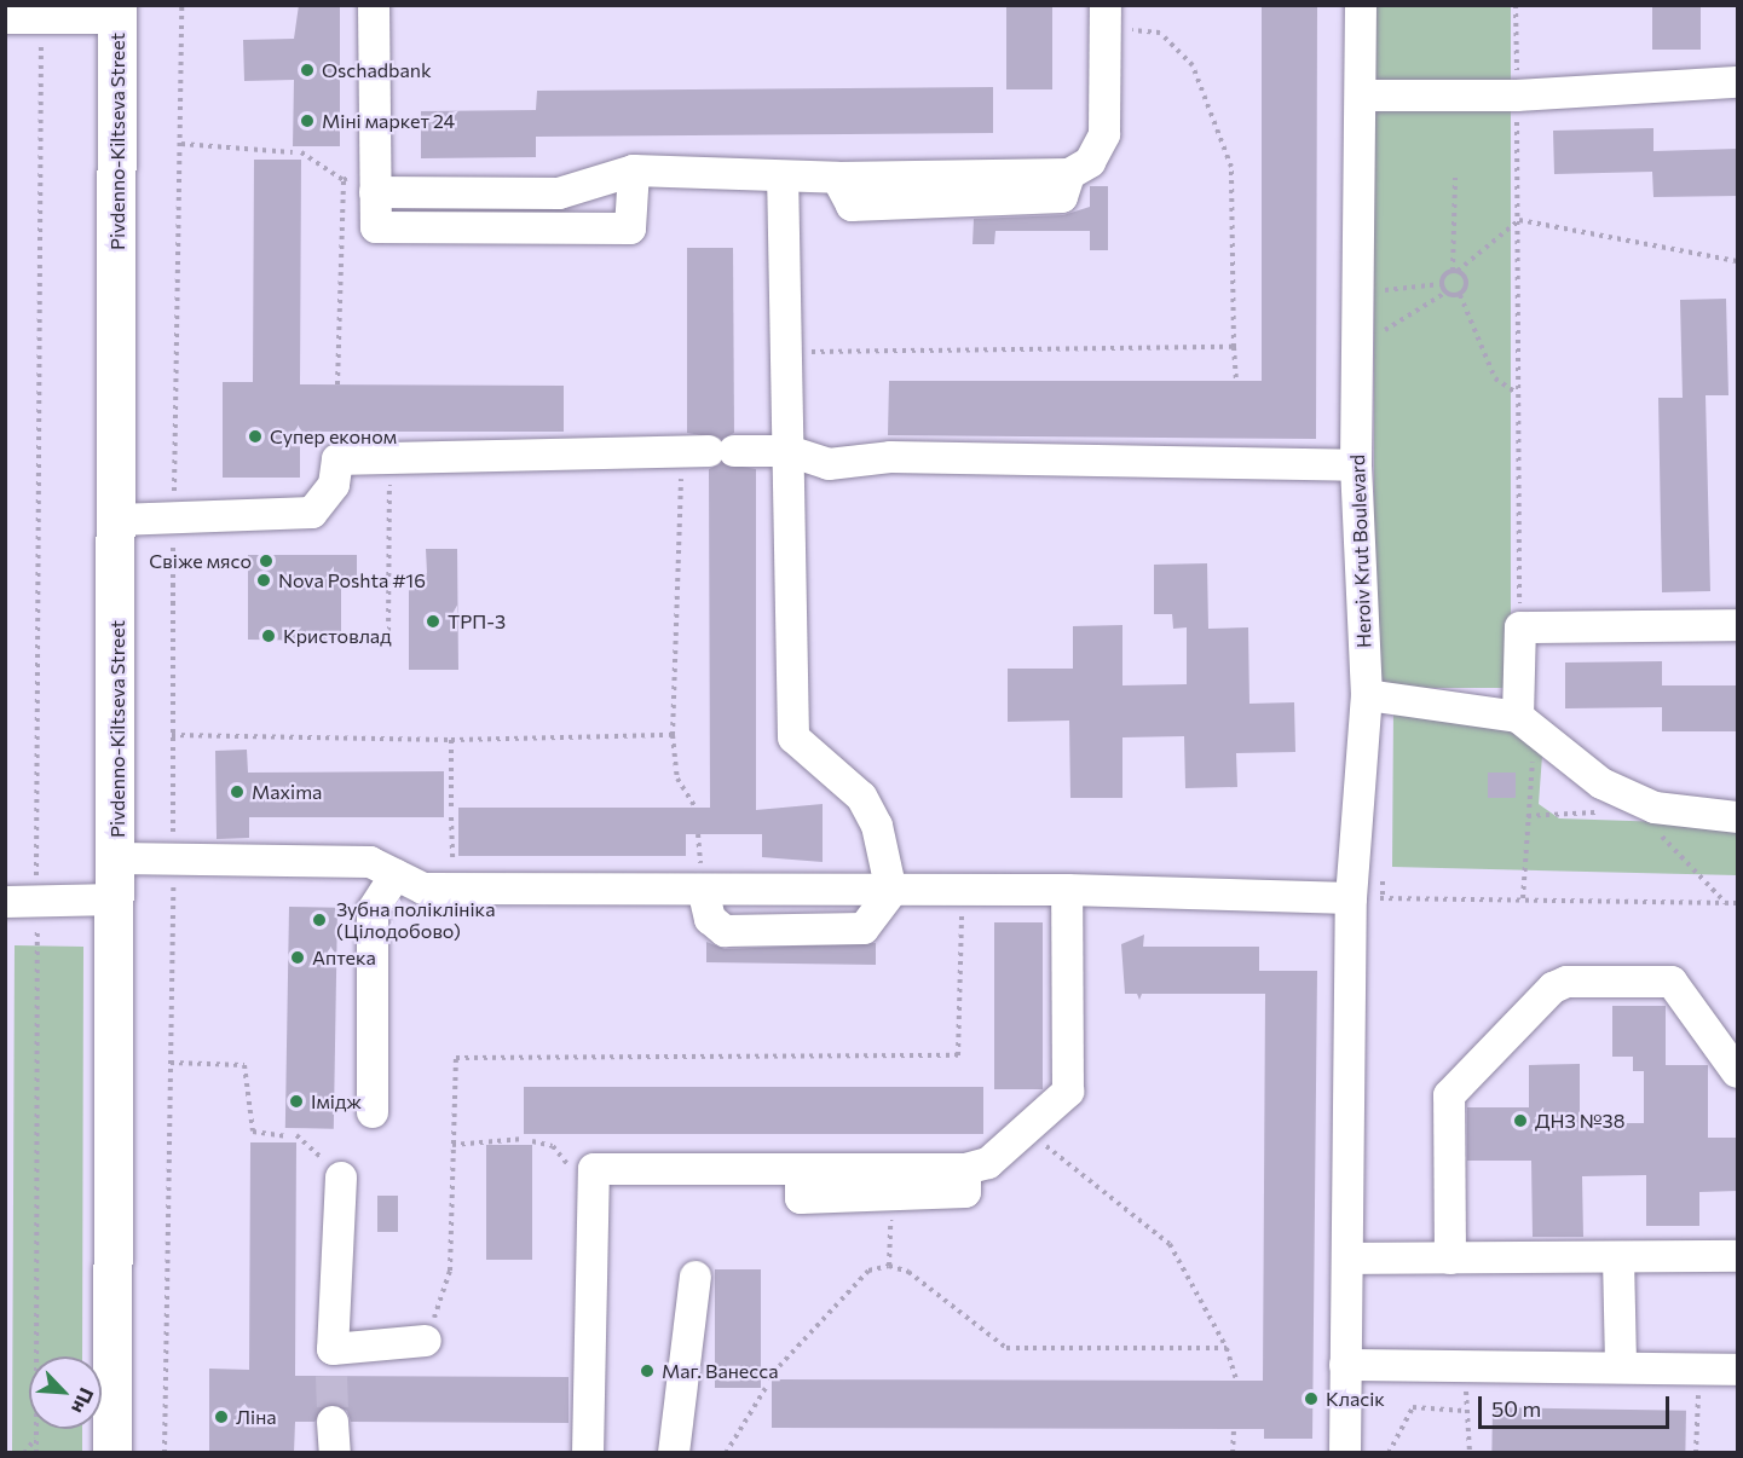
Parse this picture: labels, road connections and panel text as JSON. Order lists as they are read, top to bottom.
{
  "streets": {
    "main road": ["Pivdenno-Kiltseva Street"],
    "street": ["Heroiv Krut Boulevard"]
  },
  "places": [
    "Oschadbank",
    "Міні маркет 24",
    "Супер економ",
    "Свіже мясо",
    "Nova Poshta #16",
    "ТРП-3",
    "Кристовлад",
    "Maxima",
    "Зубна поліклініка (Цілодобово)",
    "Аптека",
    "Імідж",
    "ДНЗ №38",
    "Маг. Ванесса",
    "Класік",
    "Ліна"
  ],
  "scale_bar": "50 m",
  "north": "bottom right"
}
